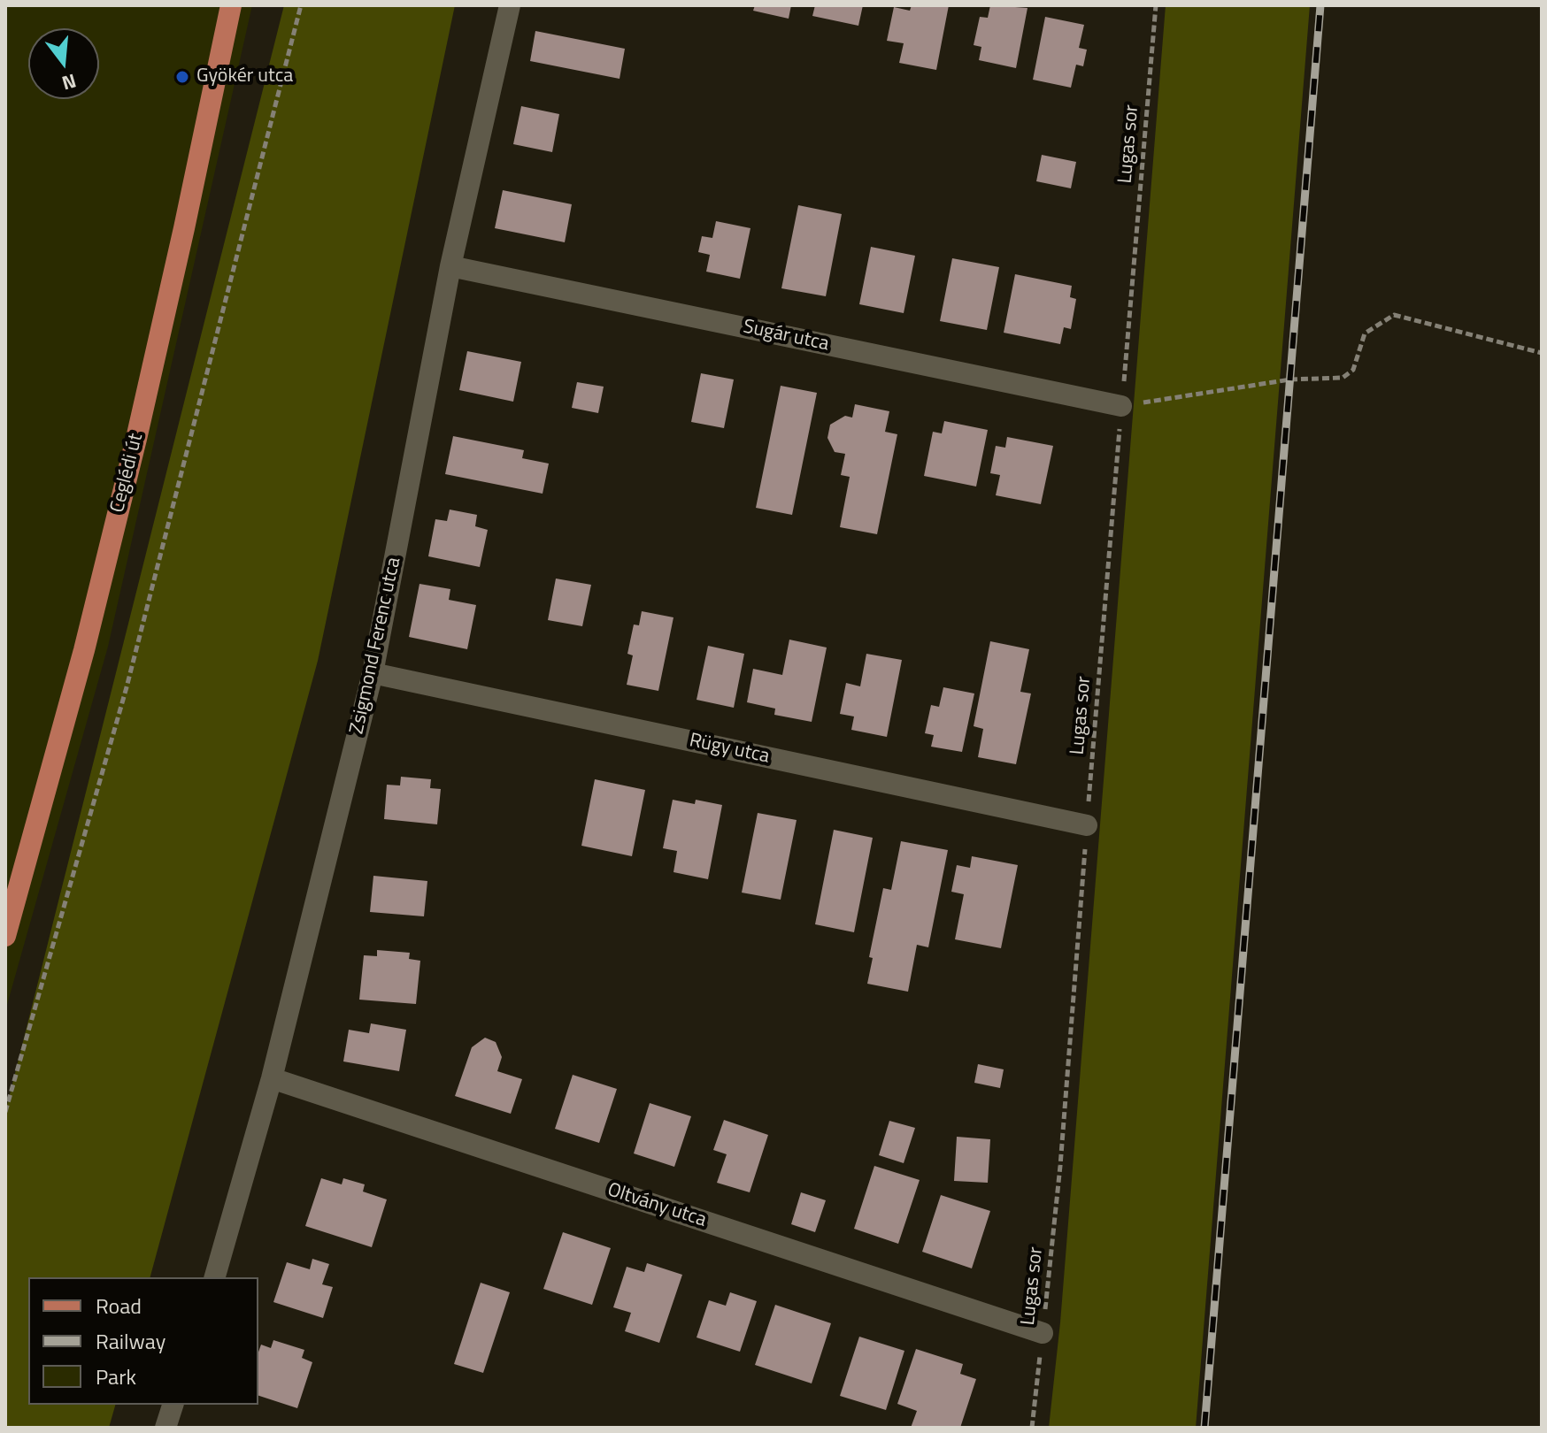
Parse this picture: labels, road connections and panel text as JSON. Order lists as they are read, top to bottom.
{
  "streets": {
    "main road": ["Ceglédi út"],
    "street": [
      "Sugár utca",
      "Zsigmond Ferenc utca",
      "Rügy utca",
      "Oltvány utca"
    ],
    "path": ["Lugas sor"]
  },
  "crossings": [
    ["Lugas sor", "Sugár utca"],
    ["Lugas sor", "Rügy utca"],
    ["Lugas sor", "Oltvány utca"],
    ["Sugár utca", "Zsigmond Ferenc utca"],
    ["Zsigmond Ferenc utca", "Rügy utca"],
    ["Zsigmond Ferenc utca", "Oltvány utca"]
  ],
  "places": ["Gyökér utca"],
  "legend": ["Road", "Railway", "Park"],
  "north": "bottom"
}
